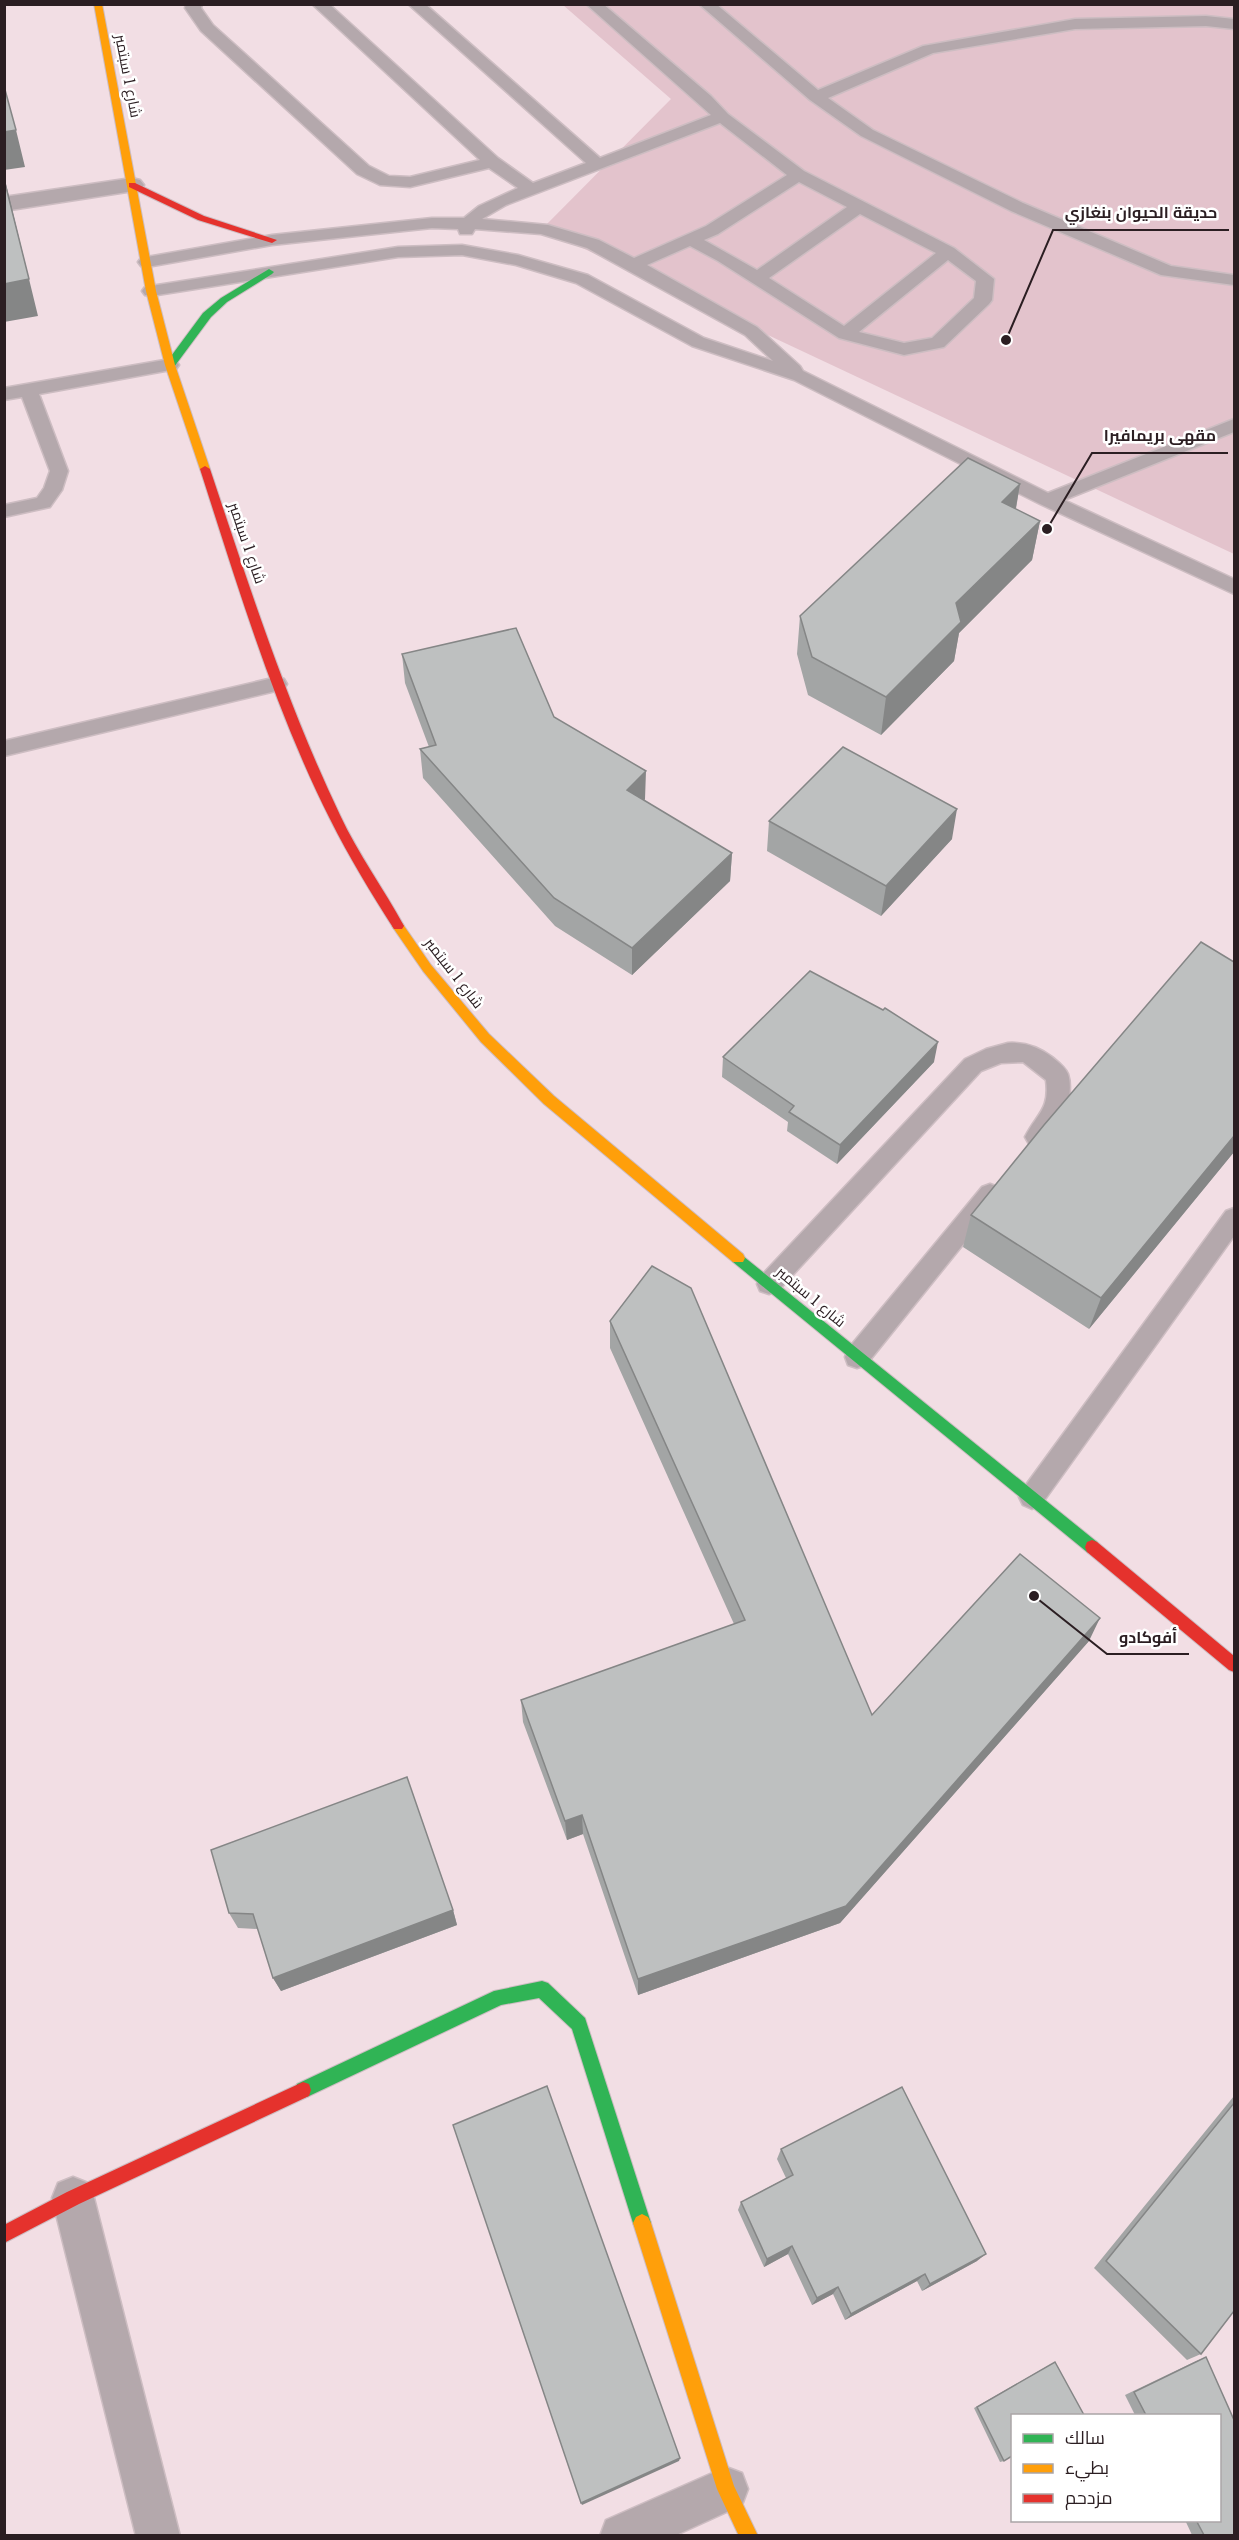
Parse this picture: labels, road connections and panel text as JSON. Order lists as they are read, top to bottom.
{
  "streets": {
    "street": ["شارع 1 سبتمبر"]
  },
  "places": ["حديقة الحيوان بنغازي", "مقهى بريمافيرا", "أفوكادو"],
  "legend": ["سالك", "بطيء", "مزدحم"]
}
